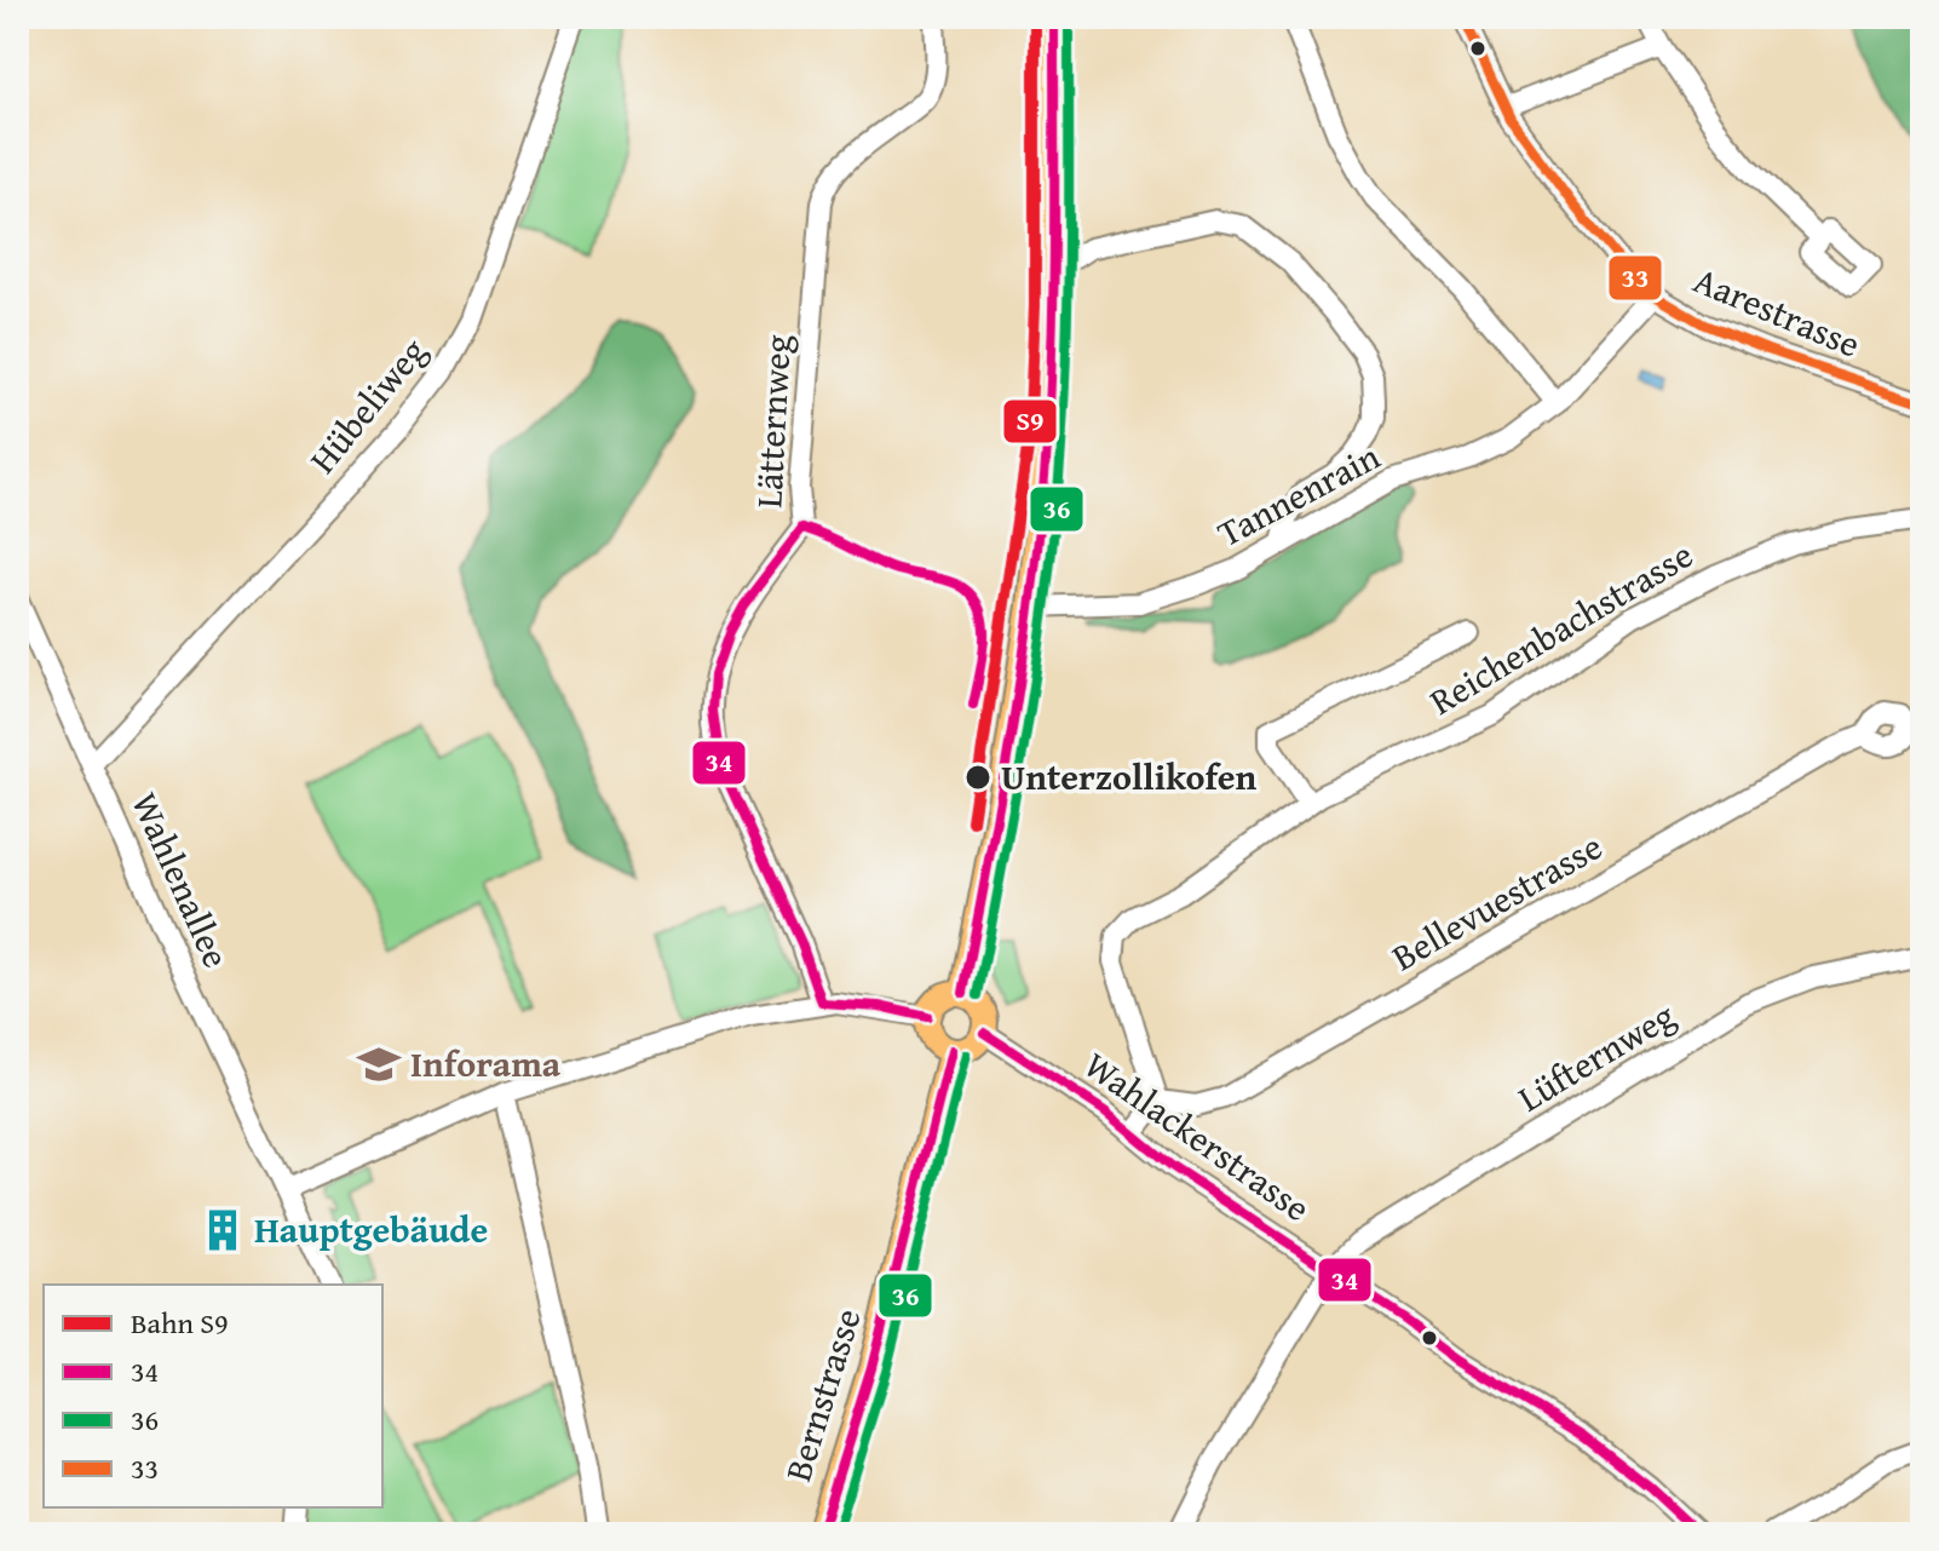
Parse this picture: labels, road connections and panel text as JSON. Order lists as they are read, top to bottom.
{
  "streets": {
    "main road": ["Bernstrasse"],
    "street": [
      "Aarestrasse",
      "Hübeliweg",
      "Lätternweg",
      "Tannenrain",
      "Reichenbachstrasse",
      "Wahlenallee",
      "Bellevuestrasse",
      "Lüfternweg",
      "Wahlackerstrasse"
    ]
  },
  "crossings": [
    ["Aarestrasse", "Tannenrain"],
    ["Hübeliweg", "Wahlenallee"],
    ["Reichenbachstrasse", "Bellevuestrasse"],
    ["Lüfternweg", "Wahlackerstrasse"],
    ["Wahlackerstrasse", "Bernstrasse"]
  ],
  "places": {
    "other": ["Unterzollikofen"],
    "school or university": ["Inforama"],
    "building": ["Hauptgebäude"]
  },
  "lines": [
    "rail line S9",
    "transit line 34",
    "transit line 36",
    "transit line 33"
  ],
  "legend": [
    "Bahn S9",
    "34",
    "36",
    "33"
  ]
}
